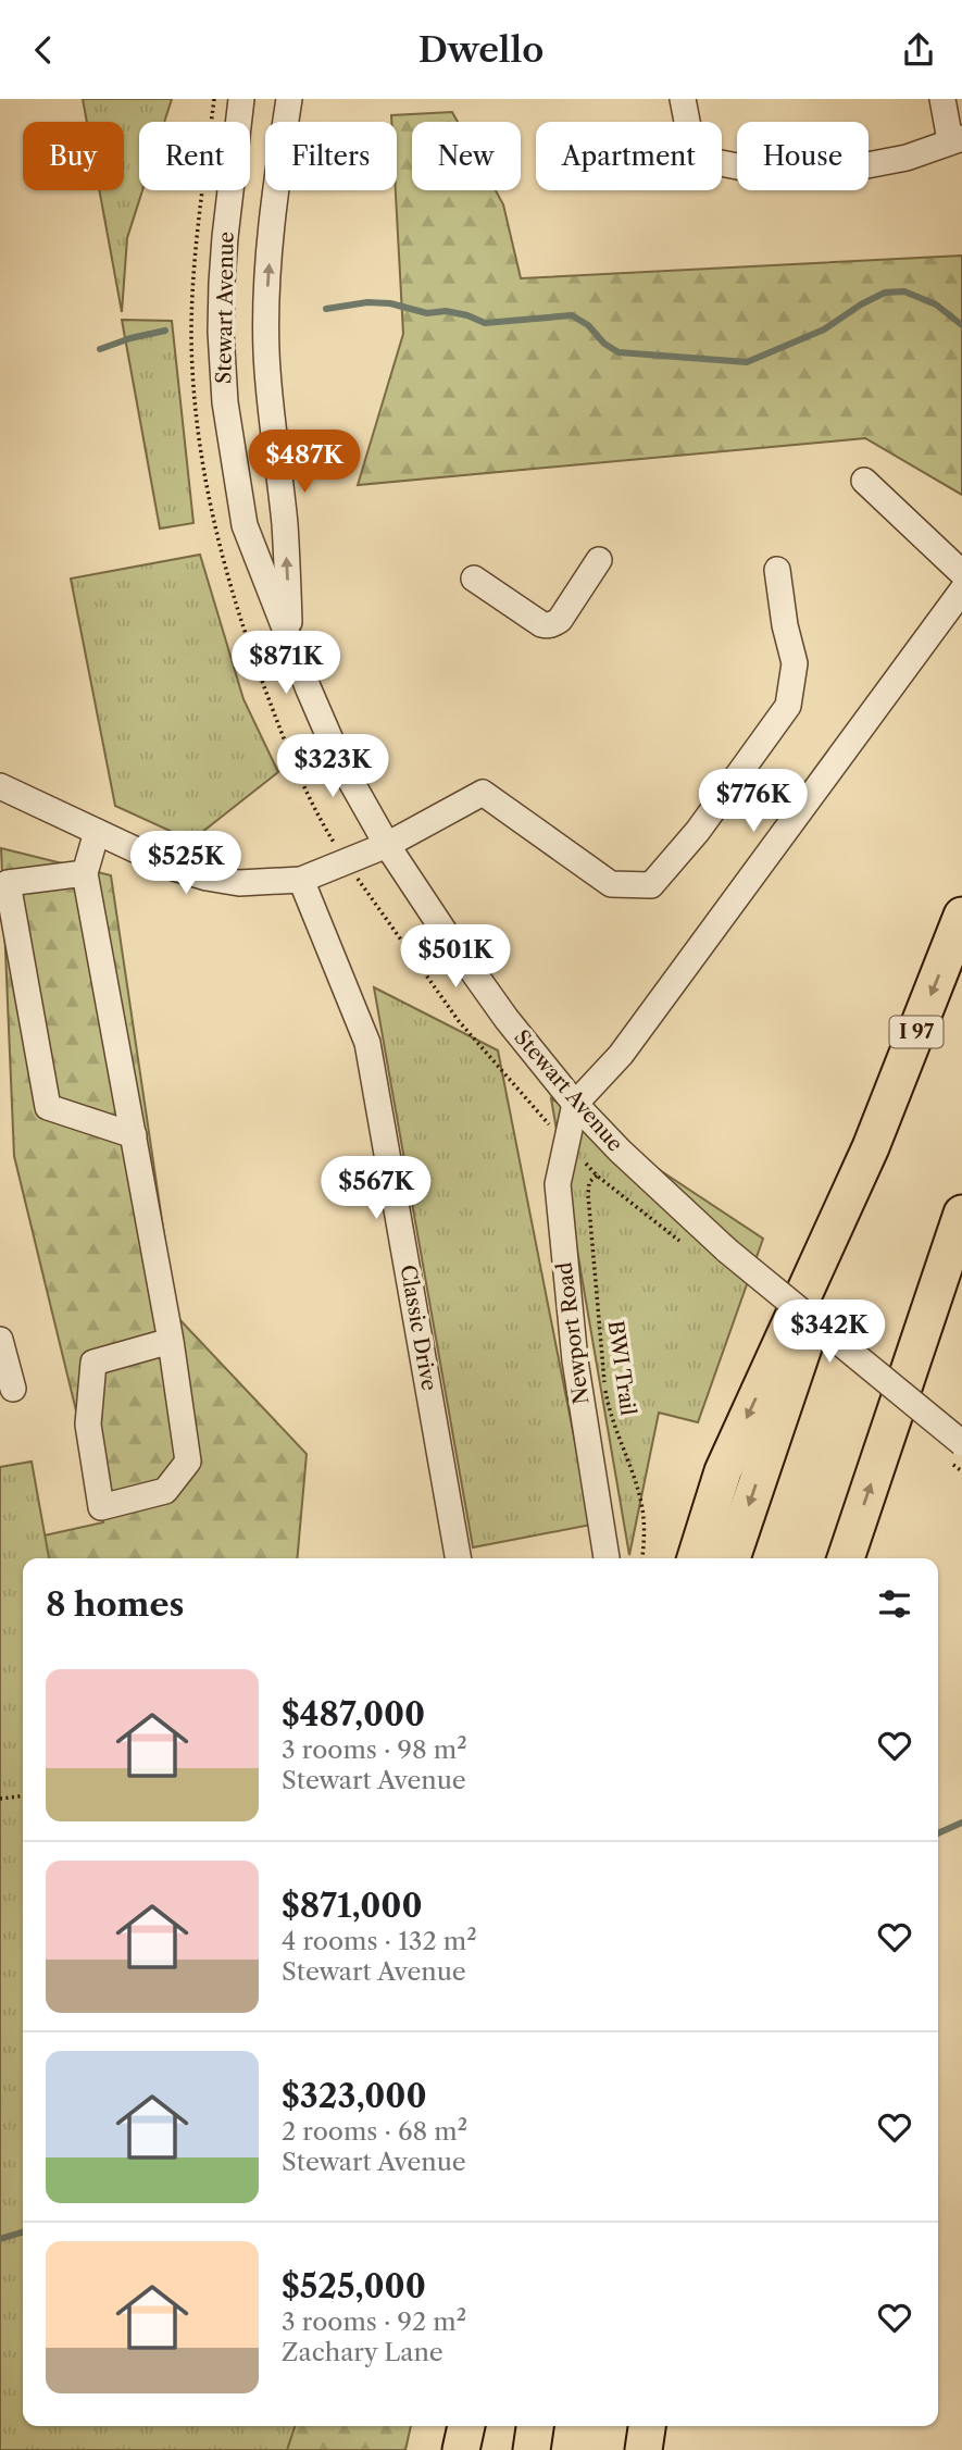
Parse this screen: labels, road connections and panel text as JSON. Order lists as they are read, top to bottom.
{
  "streets": {
    "highway": ["I 97"],
    "street": ["Stewart Avenue", "Classic Drive", "Newport Road"],
    "path": ["BWI Trail"]
  },
  "crossings": [
    ["Stewart Avenue", "Newport Road"]
  ],
  "page": {
    "header": "Dwello",
    "chip": [
      "Buy",
      "Rent",
      "Filters",
      "New",
      "Apartment",
      "House"
    ],
    "price": [
      "$487K",
      "$871K",
      "$323K",
      "$776K",
      "$525K",
      "$501K",
      "$567K",
      "$342K"
    ],
    "heading": "8 homes",
    "list": [
      {
        "name": "$487,000",
        "note": "3 rooms · 98 m² · Stewart Avenue"
      },
      {
        "name": "$871,000",
        "note": "4 rooms · 132 m² · Stewart Avenue"
      },
      {
        "name": "$323,000",
        "note": "2 rooms · 68 m² · Stewart Avenue"
      },
      {
        "name": "$525,000",
        "note": "3 rooms · 92 m² · Zachary Lane"
      }
    ]
  }
}
